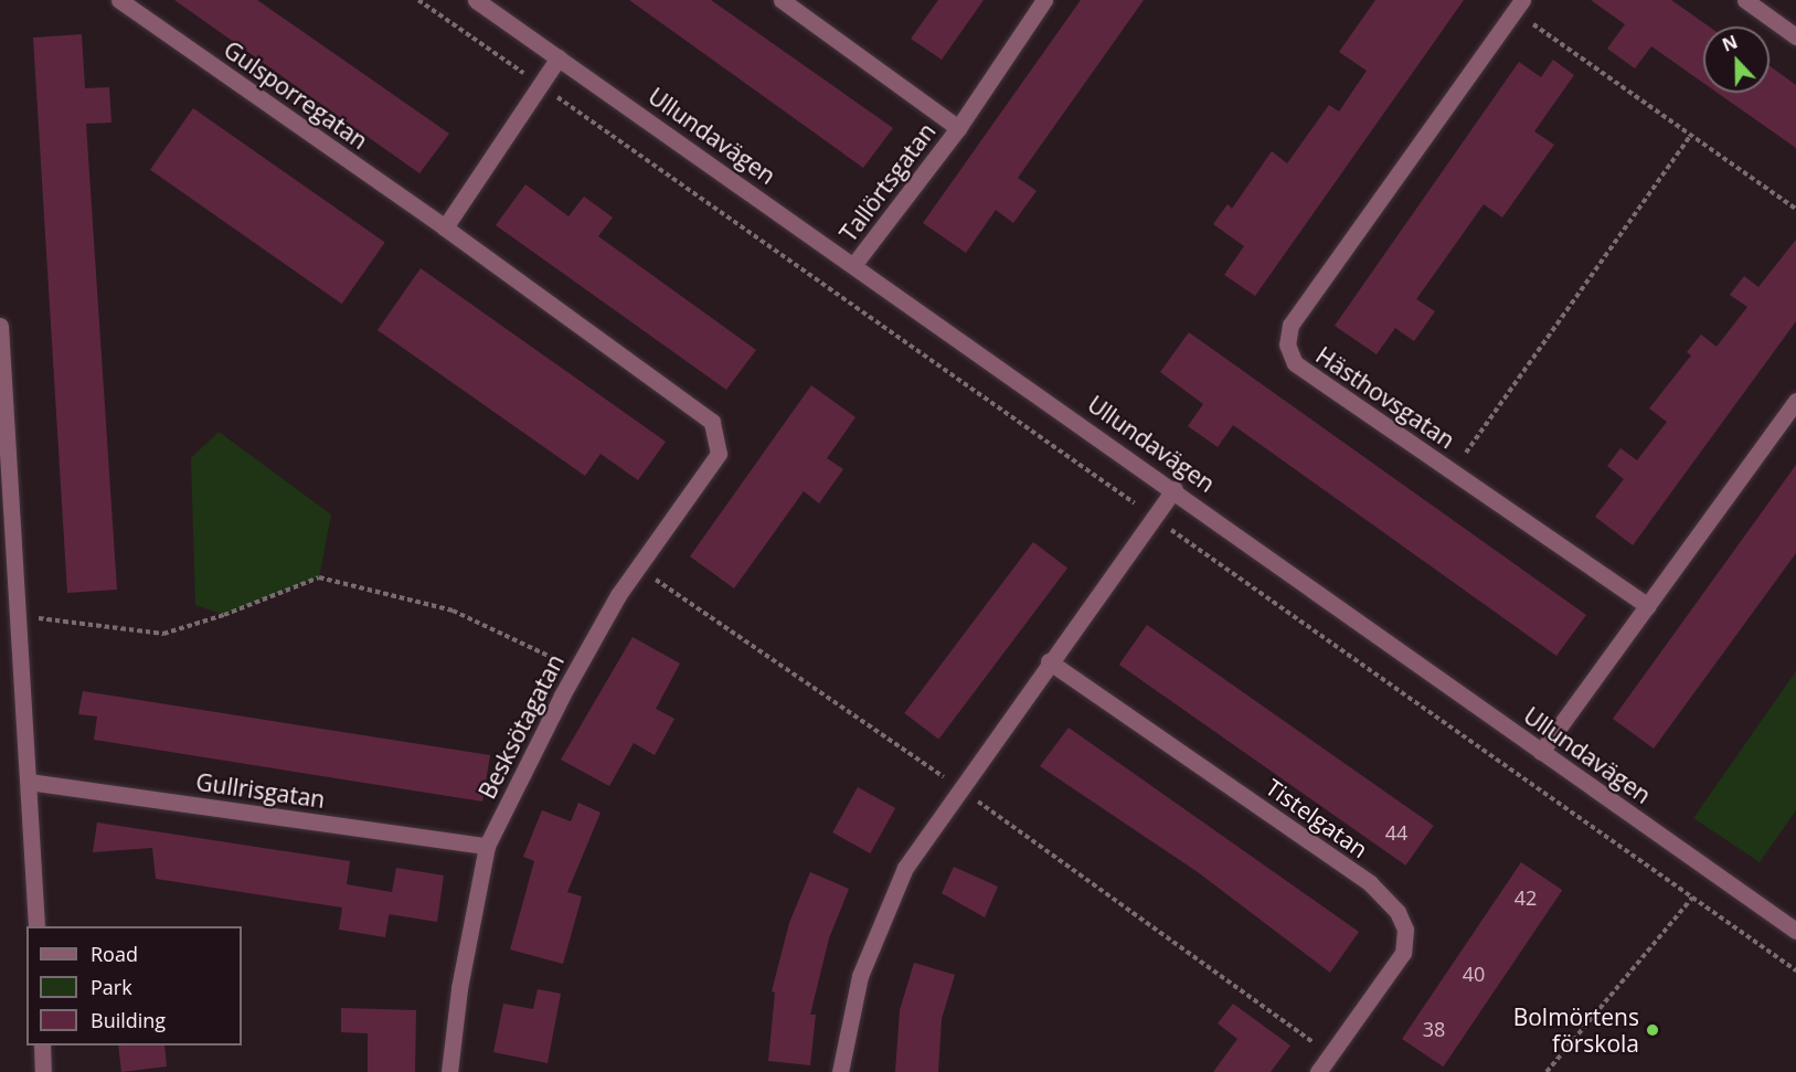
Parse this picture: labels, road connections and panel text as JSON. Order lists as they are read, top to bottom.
{
  "streets": {
    "street": [
      "Gulsporregatan",
      "Ullundavägen",
      "Tallörtsgatan",
      "Hästhovsgatan",
      "Besksötagatan",
      "Gullrisgatan",
      "Tistelgatan"
    ]
  },
  "crossings": [
    ["Gulsporregatan", "Besksötagatan"],
    ["Ullundavägen", "Tallörtsgatan"],
    ["Besksötagatan", "Gullrisgatan"]
  ],
  "places": ["Bolmörtens förskola"],
  "house_numbers": [
    "44",
    "42",
    "40",
    "38"
  ],
  "legend": ["Road", "Park", "Building"],
  "north": "top"
}
